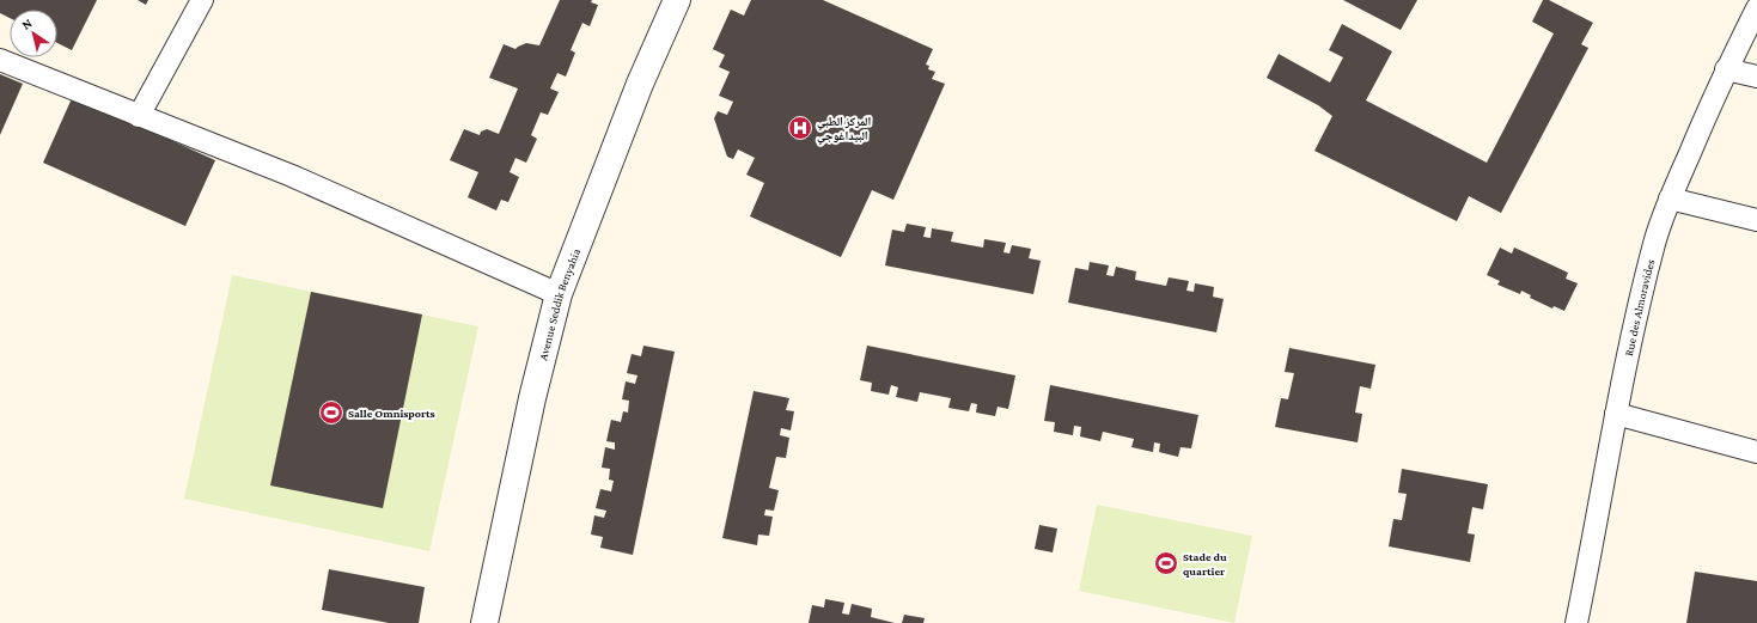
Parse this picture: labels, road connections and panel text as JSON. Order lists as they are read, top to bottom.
{
  "streets": {
    "street": ["Avenue Seddik Benyahia", "Rue des Almoravides"]
  },
  "places": {
    "hospital": ["المركز الطبي البيداغوجي"],
    "sports": ["Salle Omnisports", "Stade du quartier"]
  },
  "north": "top left"
}
